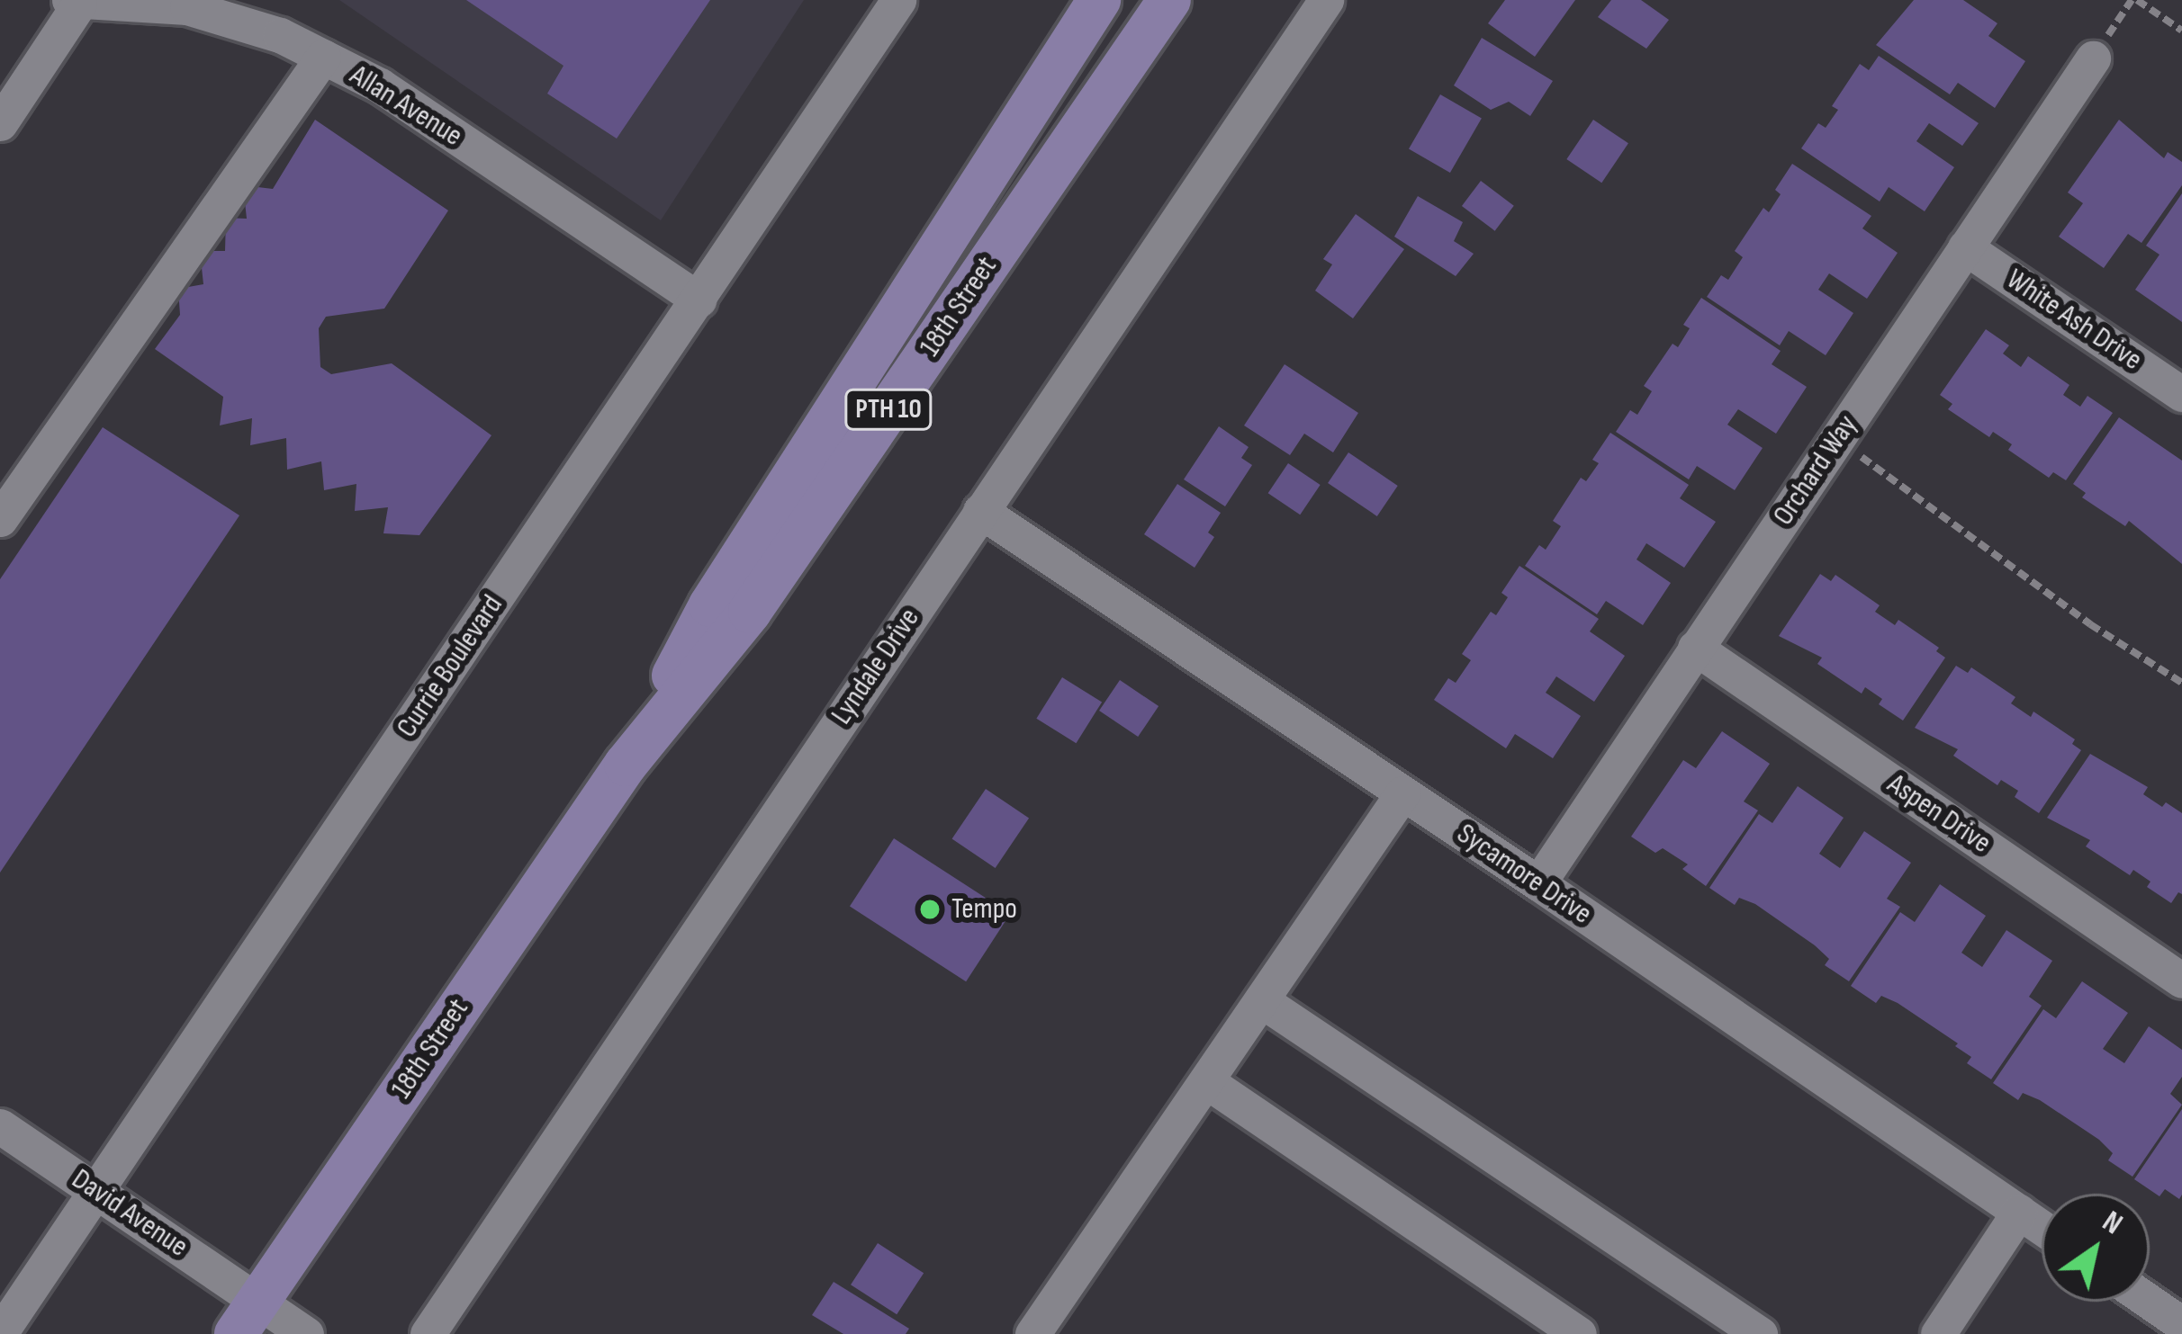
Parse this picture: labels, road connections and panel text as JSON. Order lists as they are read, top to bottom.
{
  "streets": {
    "main road": ["18th Street", "PTH 10"],
    "street": [
      "Allan Avenue",
      "White Ash Drive",
      "Orchard Way",
      "Currie Boulevard",
      "Lyndale Drive",
      "Aspen Drive",
      "Sycamore Drive",
      "David Avenue"
    ]
  },
  "crossings": [
    ["Allan Avenue", "Currie Boulevard"],
    ["18th Street", "David Avenue"],
    ["White Ash Drive", "Orchard Way"],
    ["Orchard Way", "Aspen Drive"],
    ["Orchard Way", "Sycamore Drive"],
    ["Currie Boulevard", "David Avenue"],
    ["Lyndale Drive", "Sycamore Drive"]
  ],
  "places": ["Tempo"],
  "north": "top right"
}
